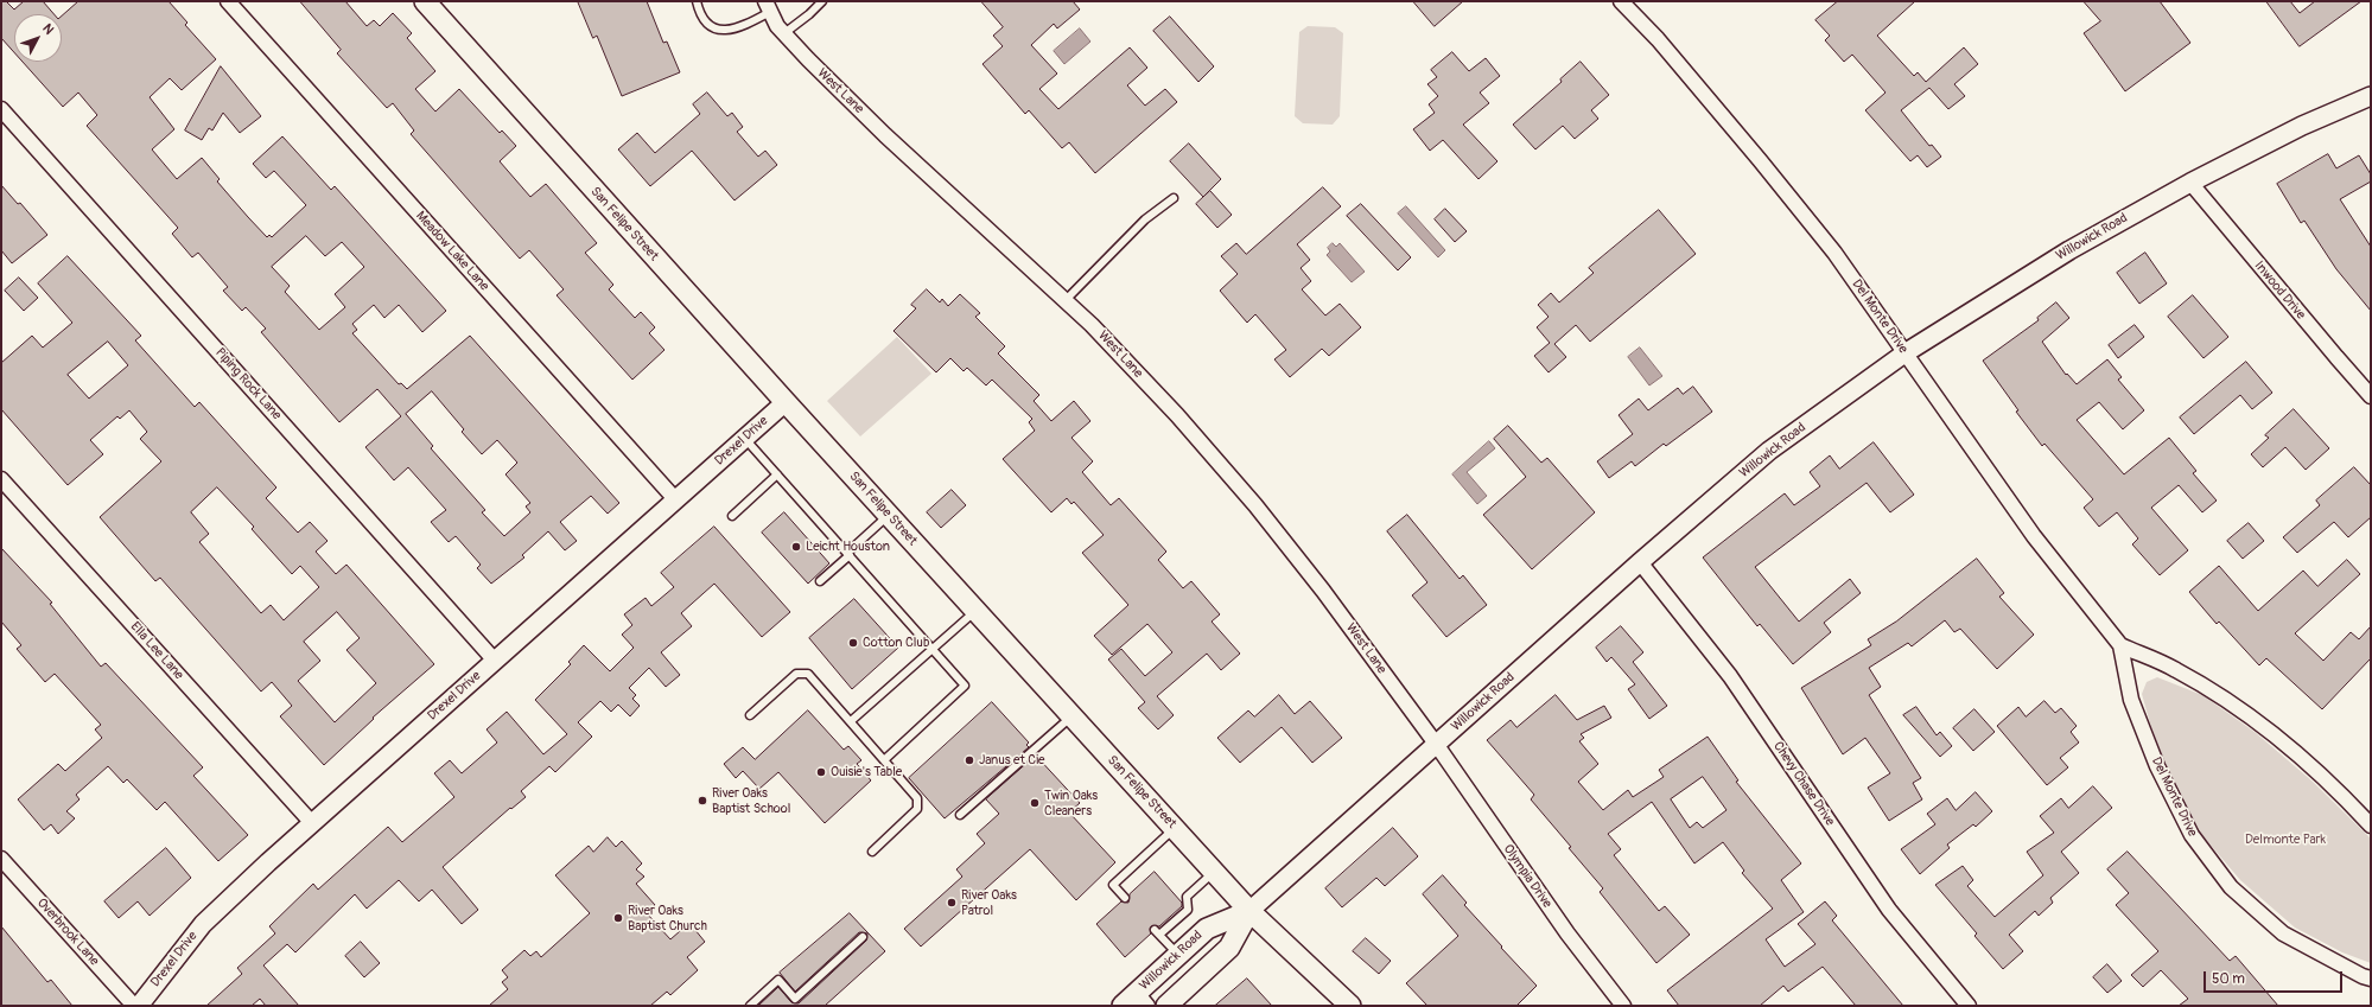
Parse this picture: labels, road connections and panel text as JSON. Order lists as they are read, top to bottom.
{
  "streets": {
    "main road": ["San Felipe Street", "Willowick Road"],
    "street": [
      "West Lane",
      "Meadow Lake Lane",
      "Inwood Drive",
      "Del Monte Drive",
      "Piping Rock Lane",
      "Drexel Drive",
      "Ella Lee Lane",
      "Chevy Chase Drive",
      "Olympia Drive",
      "Overbrook Lane"
    ]
  },
  "crossings": [
    ["West Lane", "Willowick Road"],
    ["West Lane", "Olympia Drive"],
    ["San Felipe Street", "Willowick Road"],
    ["San Felipe Street", "Drexel Drive"],
    ["Willowick Road", "Inwood Drive"],
    ["Willowick Road", "Del Monte Drive"],
    ["Willowick Road", "Chevy Chase Drive"],
    ["Willowick Road", "Olympia Drive"],
    ["Meadow Lake Lane", "Drexel Drive"],
    ["Piping Rock Lane", "Drexel Drive"],
    ["Drexel Drive", "Ella Lee Lane"]
  ],
  "parks": ["Delmonte Park"],
  "places": [
    "Leicht Houston",
    "Cotton Club",
    "Janus et Cie",
    "Ouisie's Table",
    "River Oaks Baptist School",
    "Twin Oaks Cleaners",
    "River Oaks Patrol",
    "River Oaks Baptist Church"
  ],
  "scale_bar": "50 m",
  "north": "top right"
}
